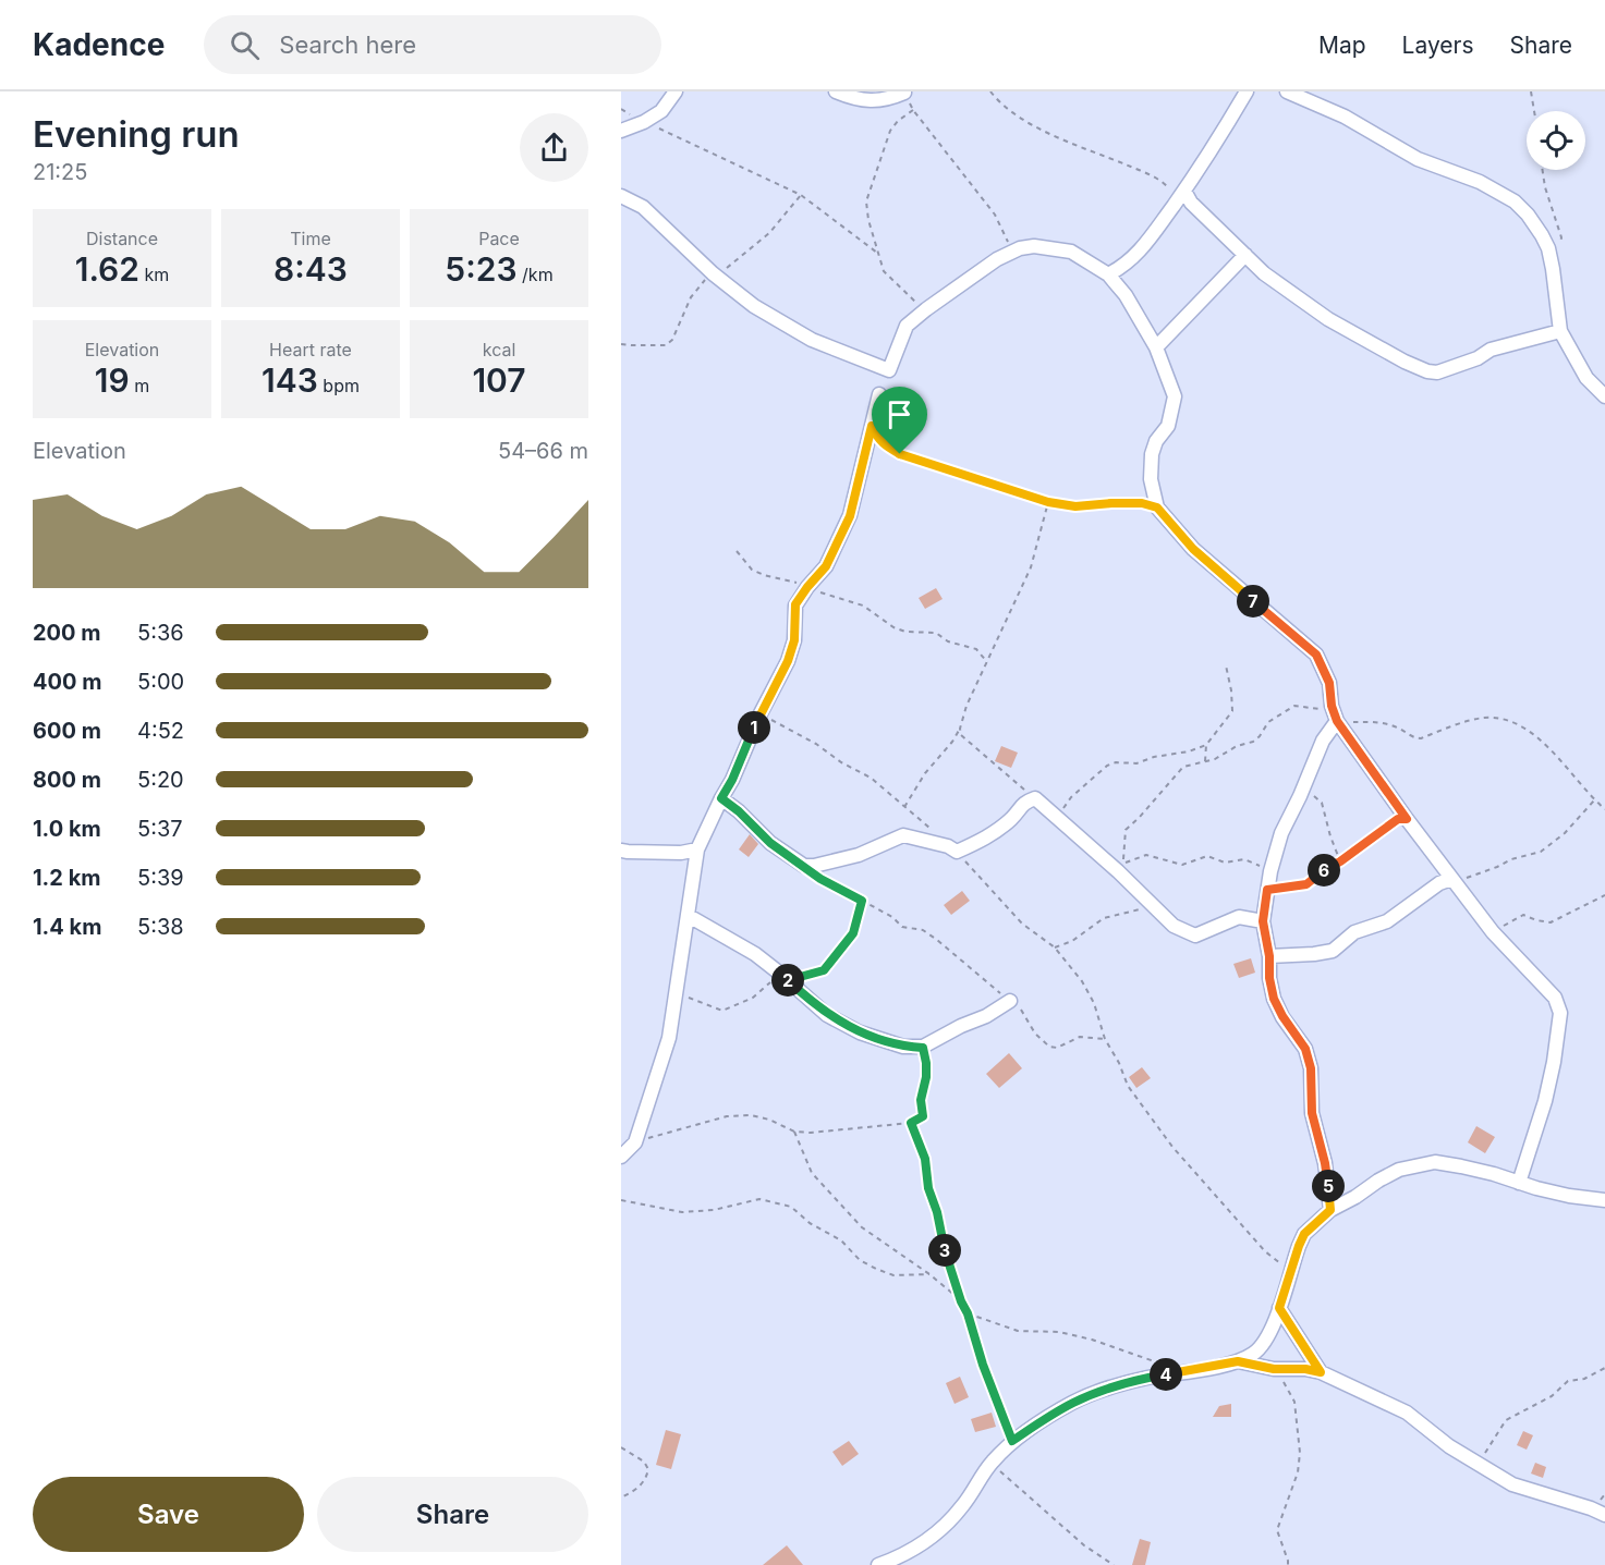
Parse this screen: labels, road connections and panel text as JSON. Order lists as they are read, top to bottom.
{
  "page": {
    "header": "Kadence",
    "search": "Search here",
    "nav": ["Map", "Layers", "Share"],
    "heading": ["Evening run", "21:25"],
    "stats": [
      ["Distance", "1.62 km"],
      ["Time", "8:43"],
      ["Pace", "5:23 /km"],
      ["Elevation", "19 m"],
      ["Heart rate", "143 bpm"],
      ["kcal", "107"]
    ],
    "chart": ["Elevation", "54–66 m"],
    "pins": [
      "7",
      "1",
      "6",
      "2",
      "5",
      "3",
      "4"
    ],
    "list": [
      {
        "name": "200 m",
        "note": "5:36"
      },
      {
        "name": "400 m",
        "note": "5:00"
      },
      {
        "name": "600 m",
        "note": "4:52"
      },
      {
        "name": "800 m",
        "note": "5:20"
      },
      {
        "name": "1.0 km",
        "note": "5:37"
      },
      {
        "name": "1.2 km",
        "note": "5:39"
      },
      {
        "name": "1.4 km",
        "note": "5:38"
      }
    ],
    "buttons": ["Save", "Share"]
  }
}
